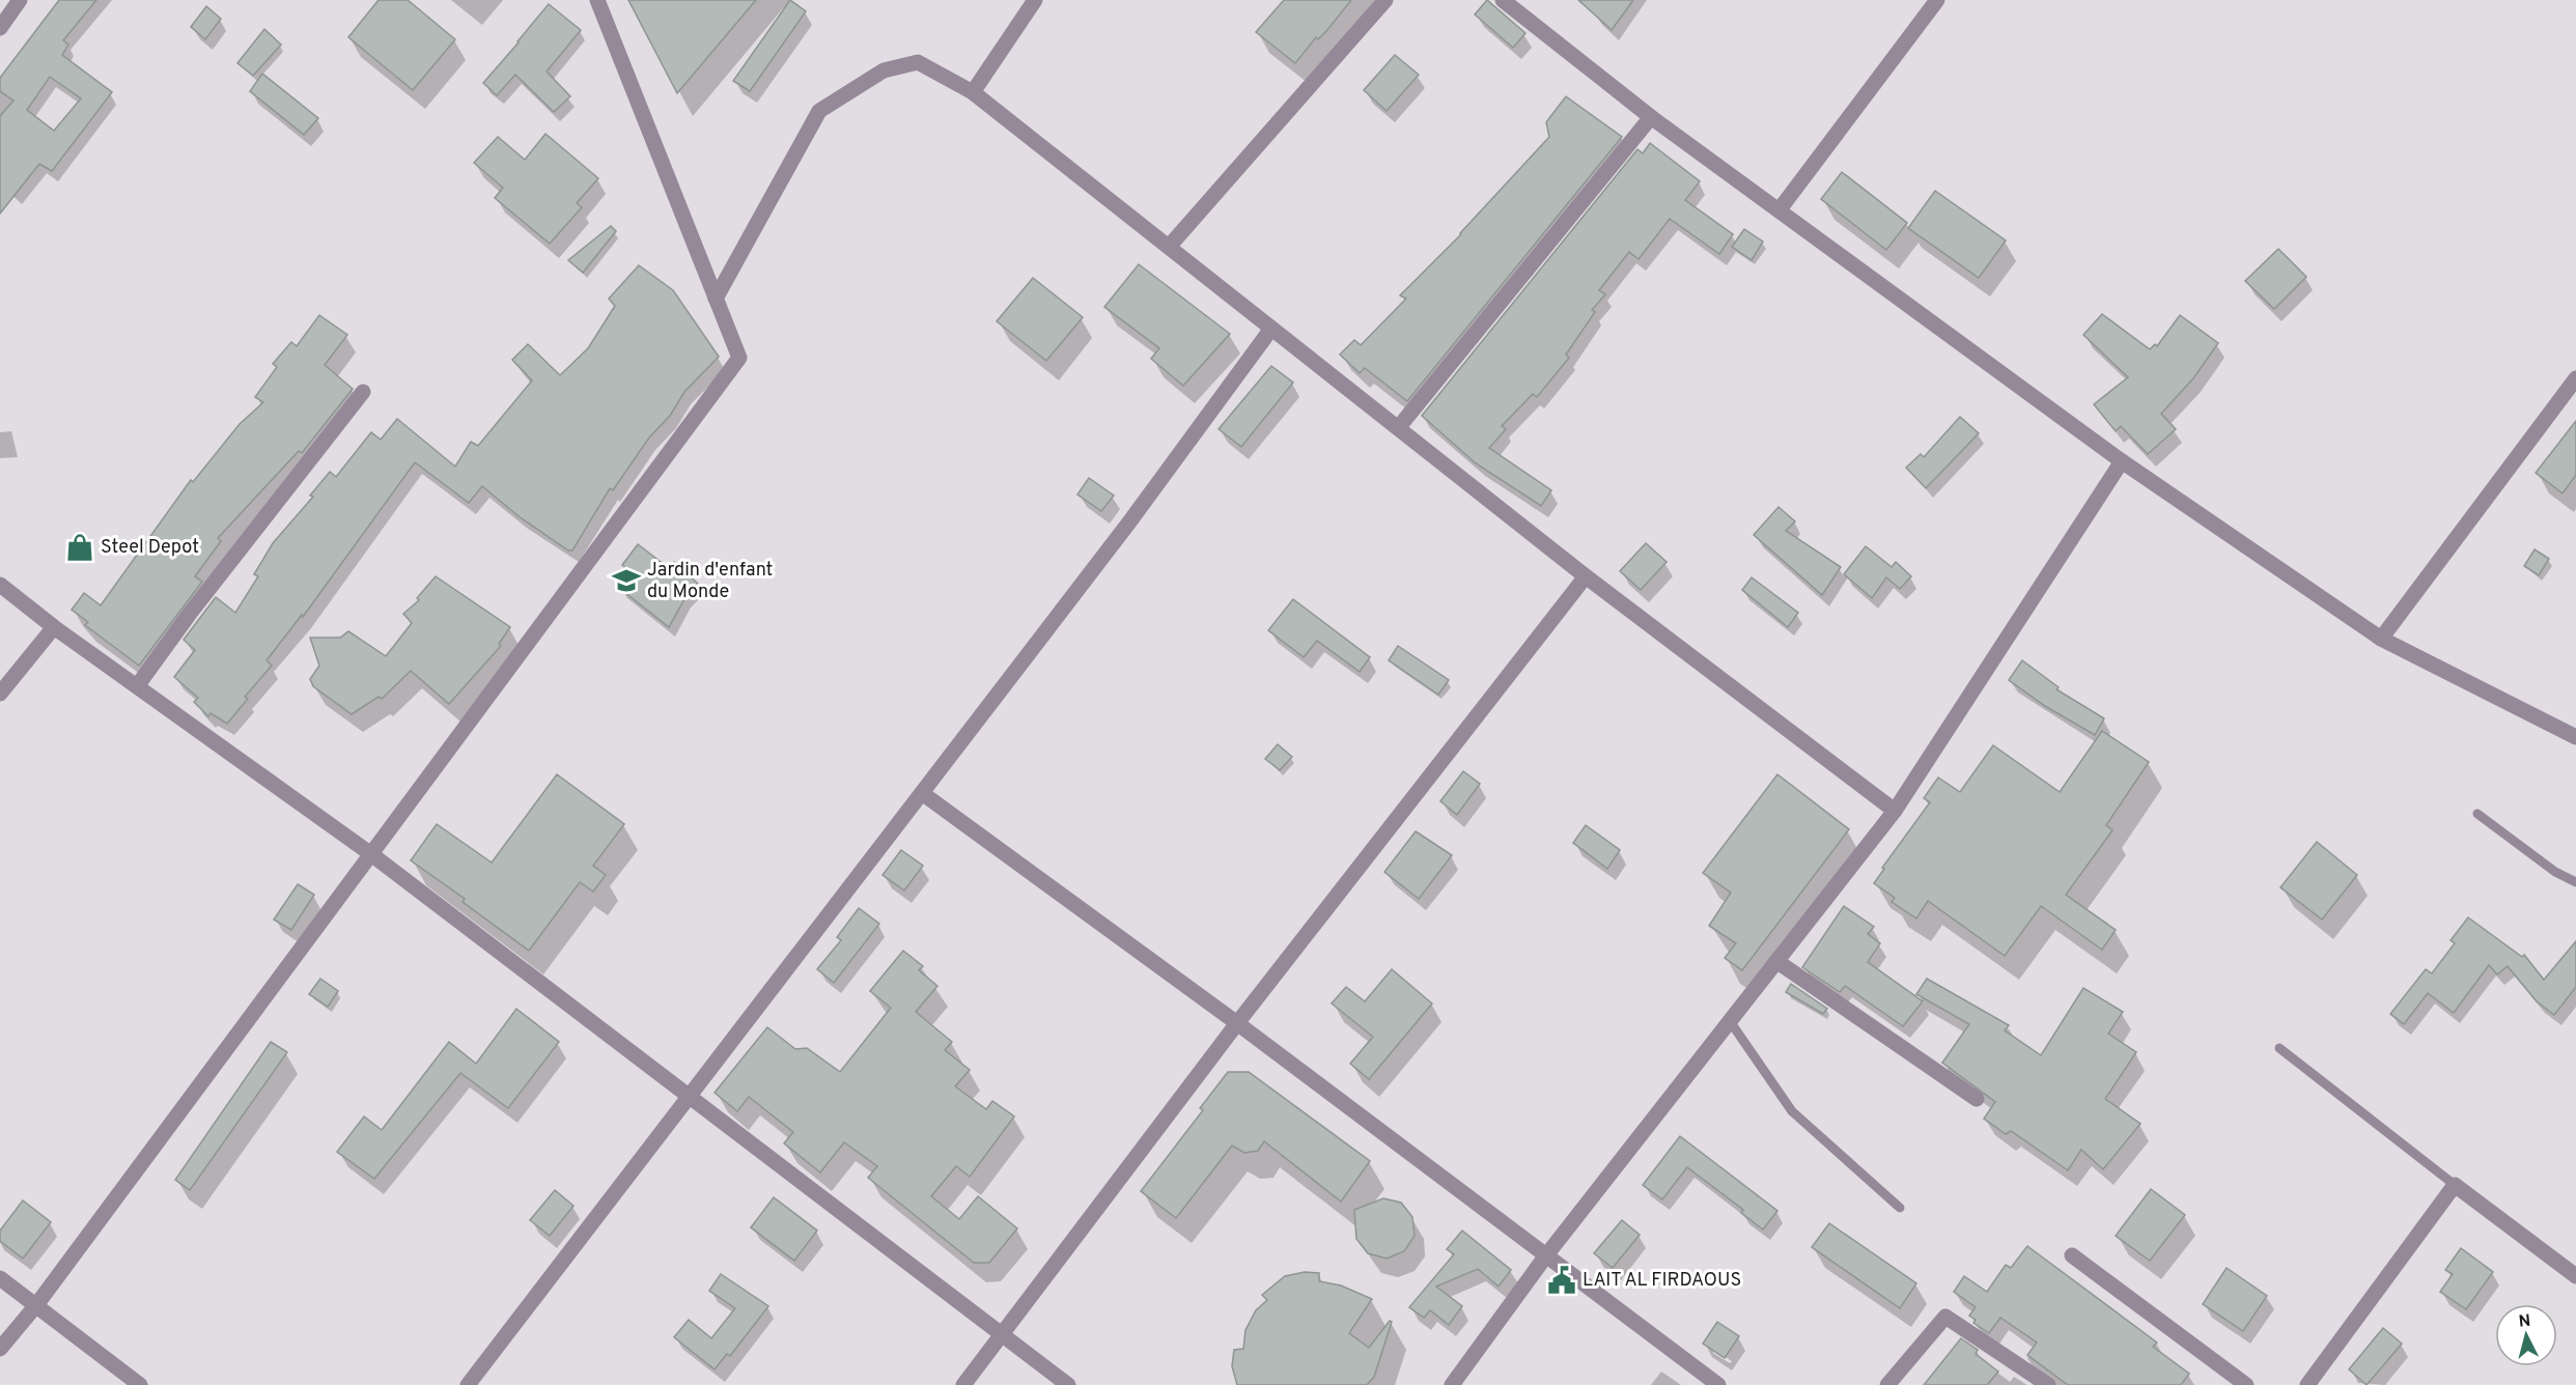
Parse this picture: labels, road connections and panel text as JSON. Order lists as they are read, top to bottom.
{
  "places": {
    "shop": ["Steel Depot"],
    "school or university": ["Jardin d'enfant du Monde"],
    "public building": ["LAIT AL FIRDAOUS"]
  },
  "north": "top"
}
